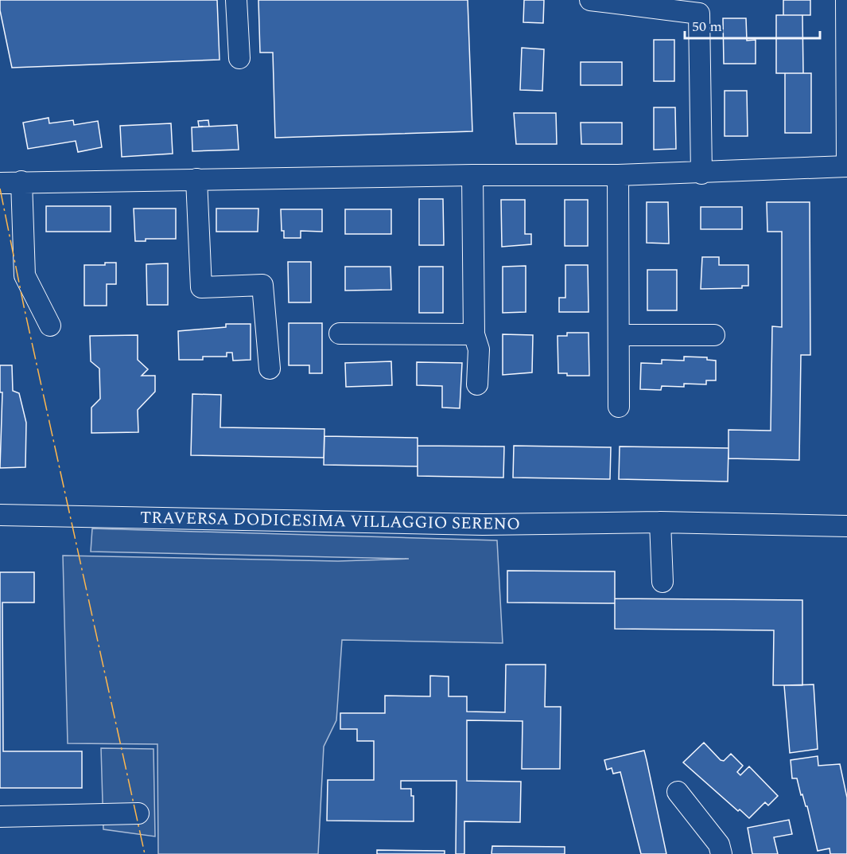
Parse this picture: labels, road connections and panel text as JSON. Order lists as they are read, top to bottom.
{
  "streets": {
    "street": ["TRAVERSA DODICESIMA VILLAGGIO SERENO"]
  },
  "scale_bar": "50 m"
}
